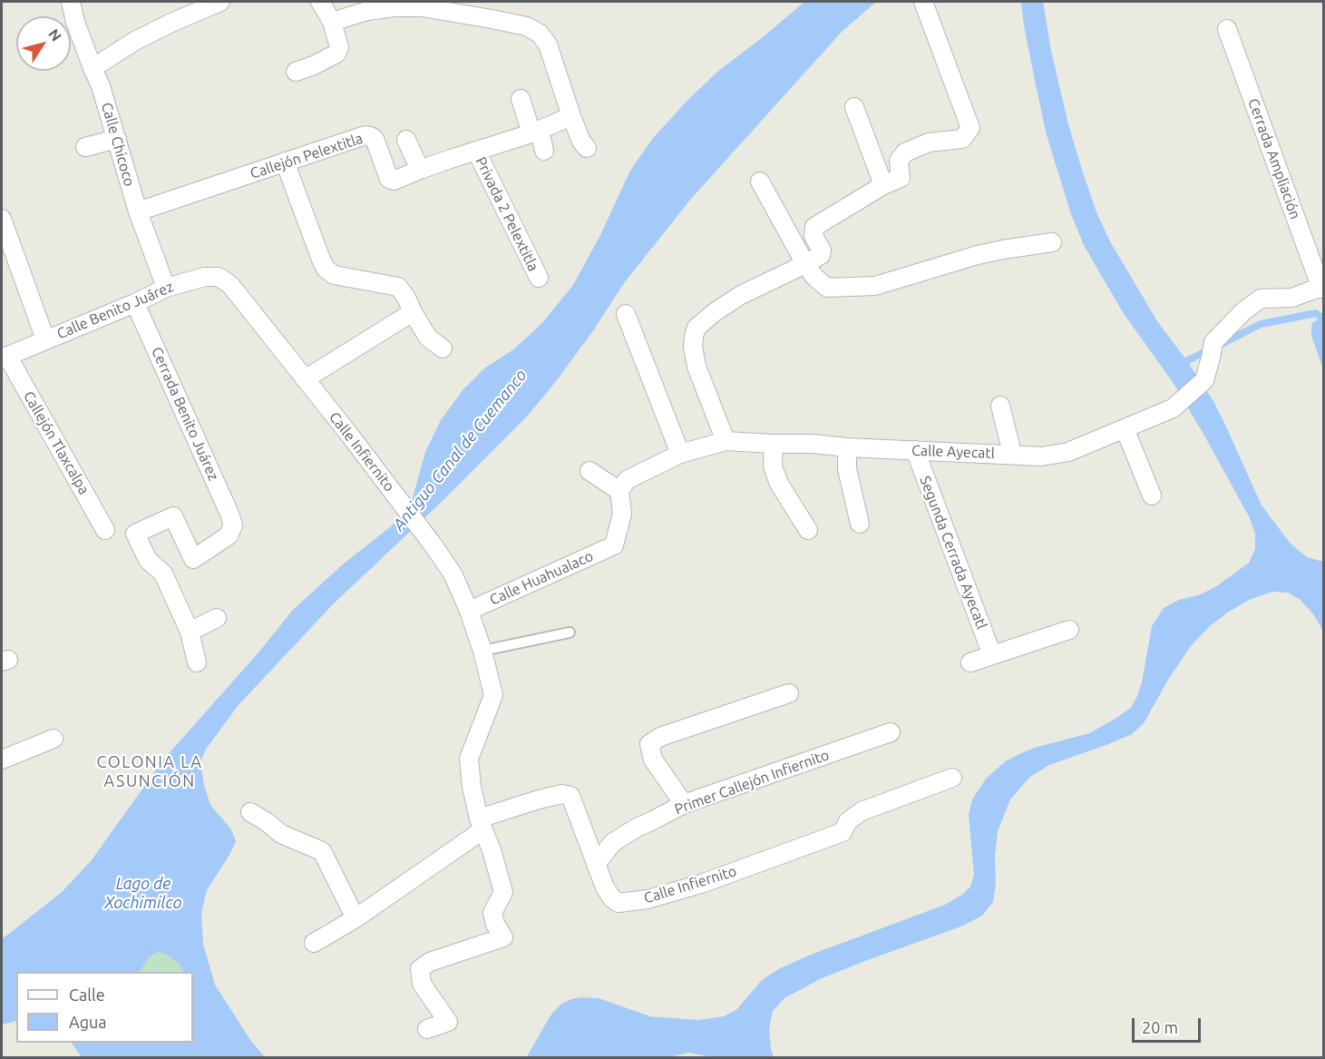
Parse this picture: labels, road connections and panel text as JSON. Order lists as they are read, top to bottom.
{
  "streets": {
    "street": [
      "Calle Chicoco",
      "Callejón Pelextitla",
      "Cerrada Ampliación",
      "Privada 2 Pelextitla",
      "Calle Benito Juárez",
      "Cerrada Benito Juárez",
      "Callejón Tlaxcalpa",
      "Calle Infiernito",
      "Calle Ayecatl",
      "Segunda Cerrada Ayecatl",
      "Calle Huahualaco",
      "Primer Callejón Infiernito"
    ]
  },
  "crossings": [
    ["Calle Chicoco", "Callejón Pelextitla"],
    ["Calle Chicoco", "Calle Benito Juárez"],
    ["Callejón Pelextitla", "Privada 2 Pelextitla"],
    ["Cerrada Ampliación", "Calle Ayecatl"],
    ["Calle Benito Juárez", "Cerrada Benito Juárez"],
    ["Calle Benito Juárez", "Callejón Tlaxcalpa"],
    ["Calle Benito Juárez", "Calle Infiernito"],
    ["Calle Infiernito", "Calle Huahualaco"],
    ["Calle Infiernito", "Primer Callejón Infiernito"],
    ["Calle Ayecatl", "Segunda Cerrada Ayecatl"],
    ["Calle Ayecatl", "Calle Huahualaco"]
  ],
  "districts": ["COLONIA LA ASUNCIÓN"],
  "water": ["Antiguo Canal de Cuemanco", "Lago de Xochimilco"],
  "legend": ["Calle", "Agua"],
  "scale_bar": "20 m",
  "north": "top right"
}
